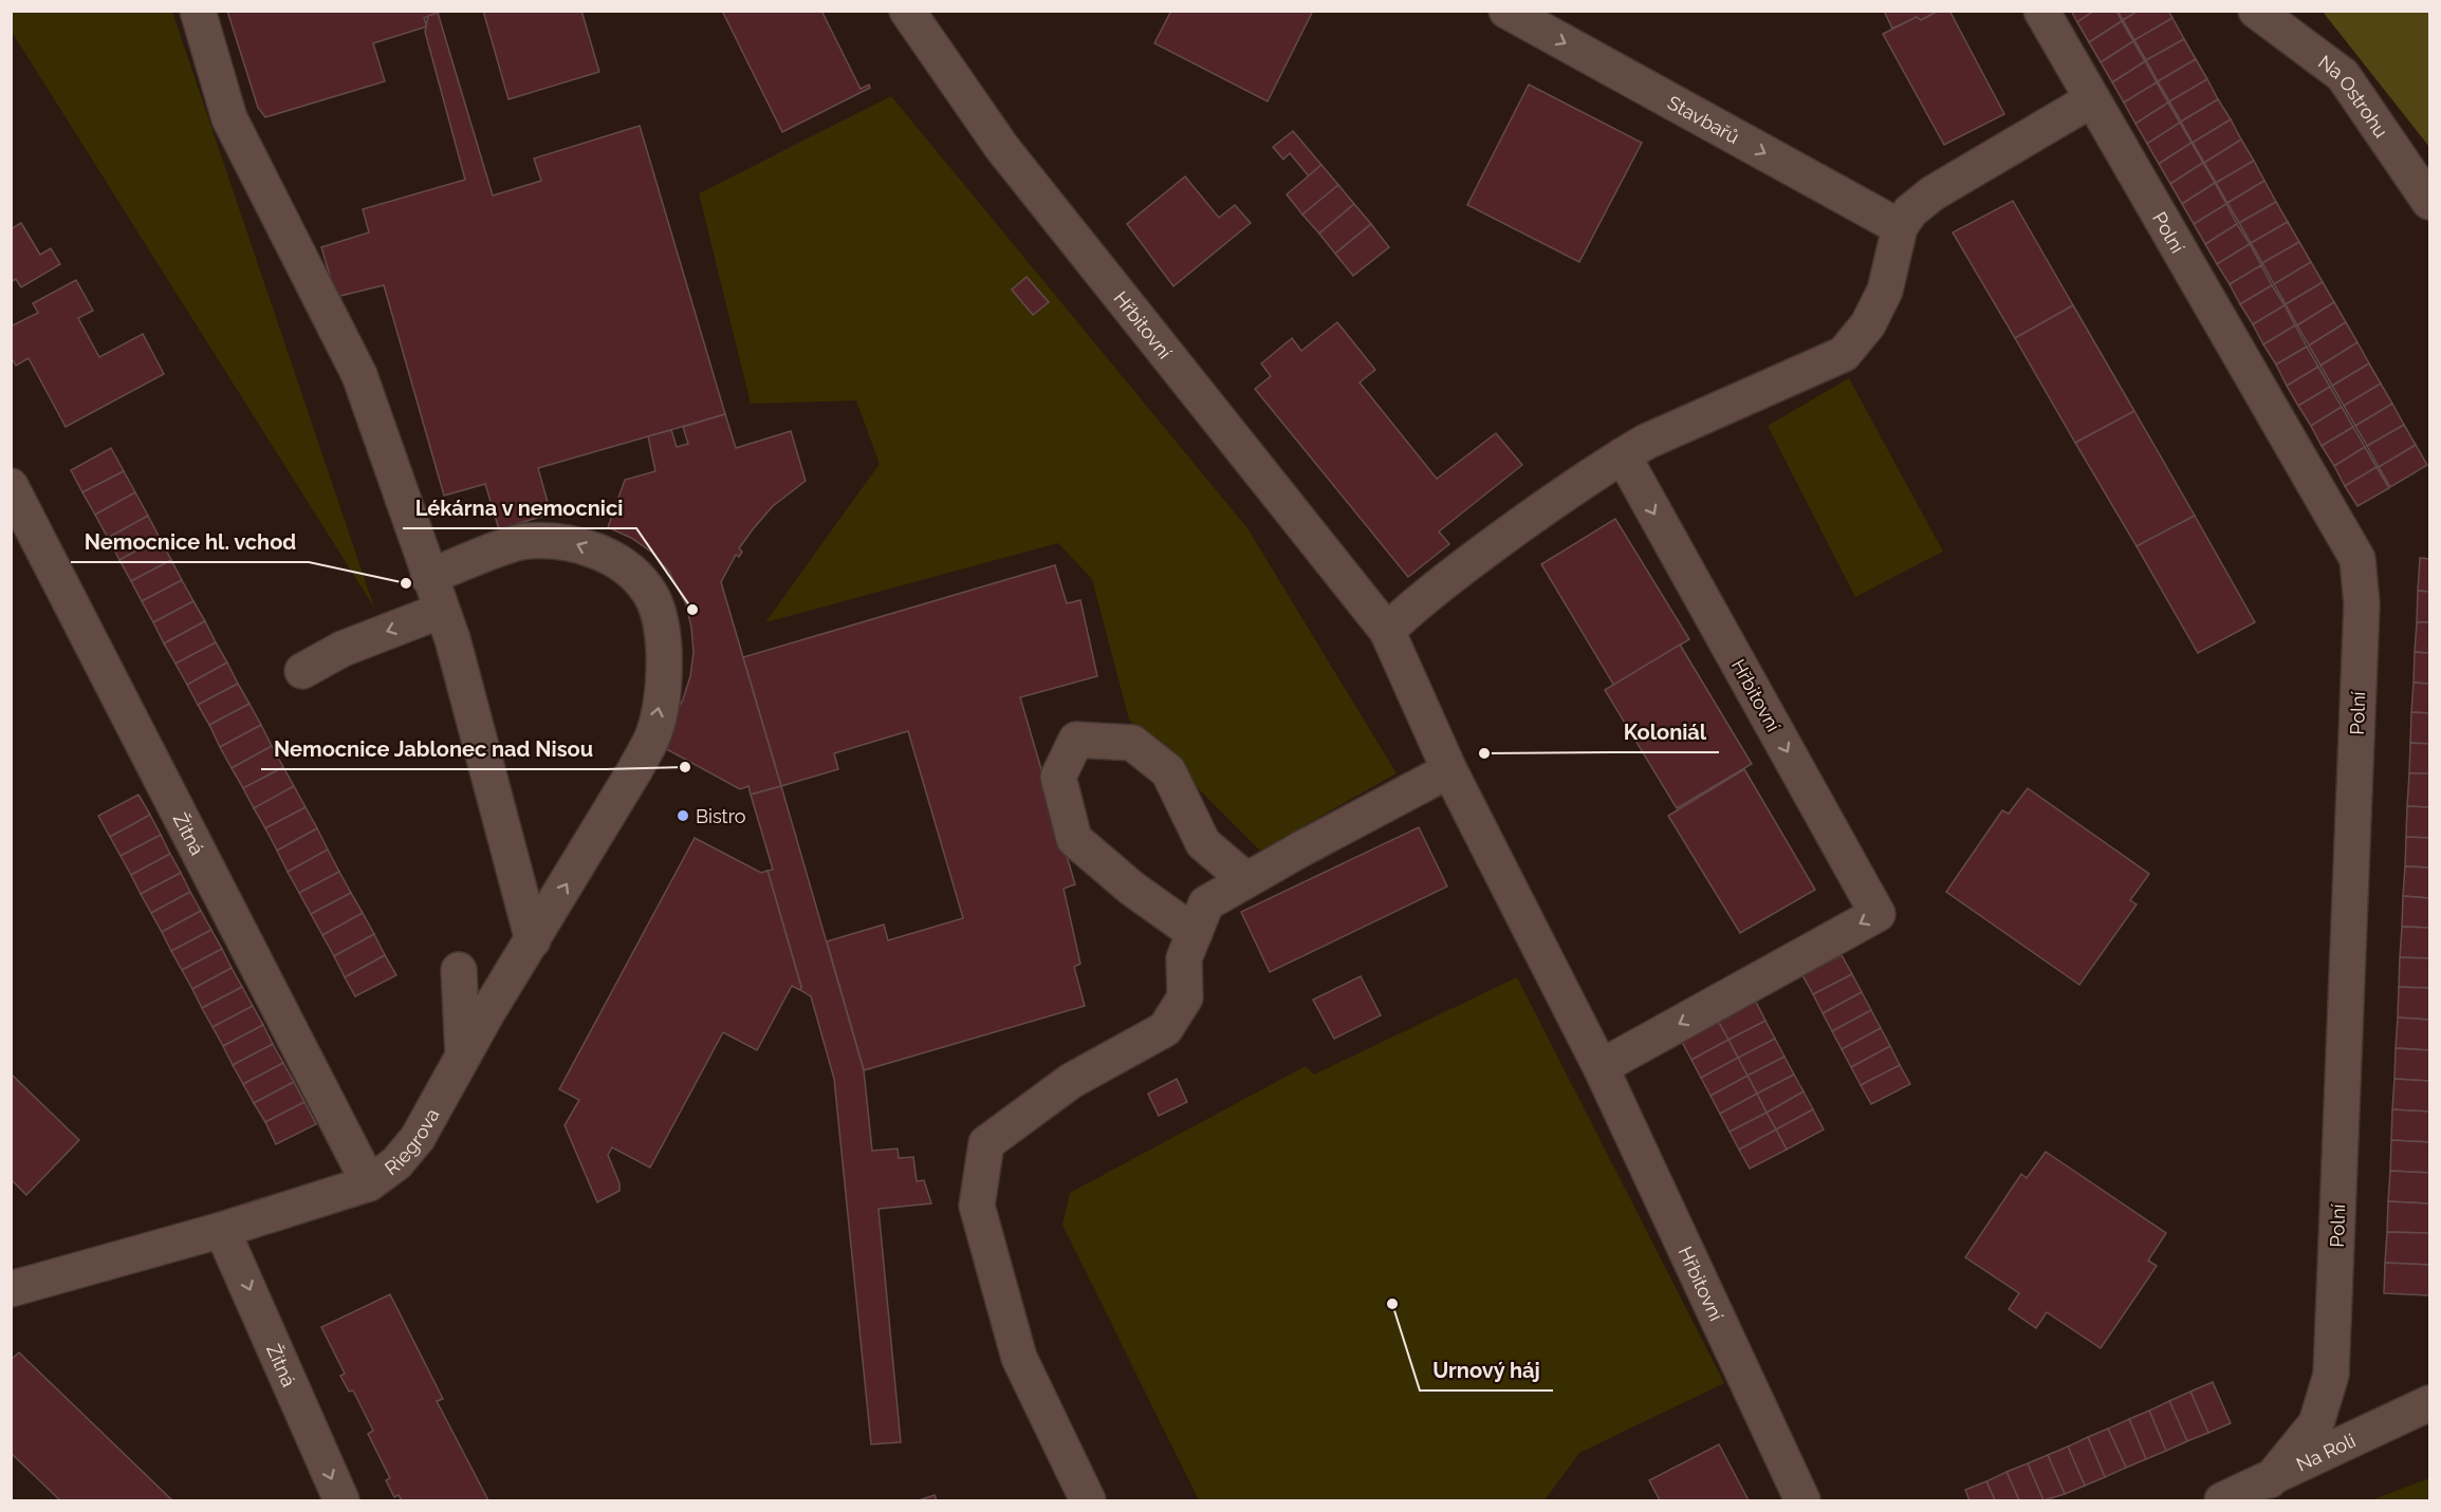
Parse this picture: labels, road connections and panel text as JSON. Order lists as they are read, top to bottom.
{
  "streets": {
    "street": [
      "Na Ostrohu",
      "Stavbařů",
      "Polní",
      "Hřbitovní",
      "Žitná",
      "Riegrova",
      "Na Roli"
    ]
  },
  "crossings": [
    ["Polní", "Na Roli"],
    ["Žitná", "Riegrova"]
  ],
  "one_way": ["Stavbařů"],
  "places": [
    "Nemocnice hl. vchod",
    "Lékárna v nemocnici",
    "Koloniál",
    "Nemocnice Jablonec nad Nisou",
    "Bistro",
    "Urnový háj"
  ]
}
